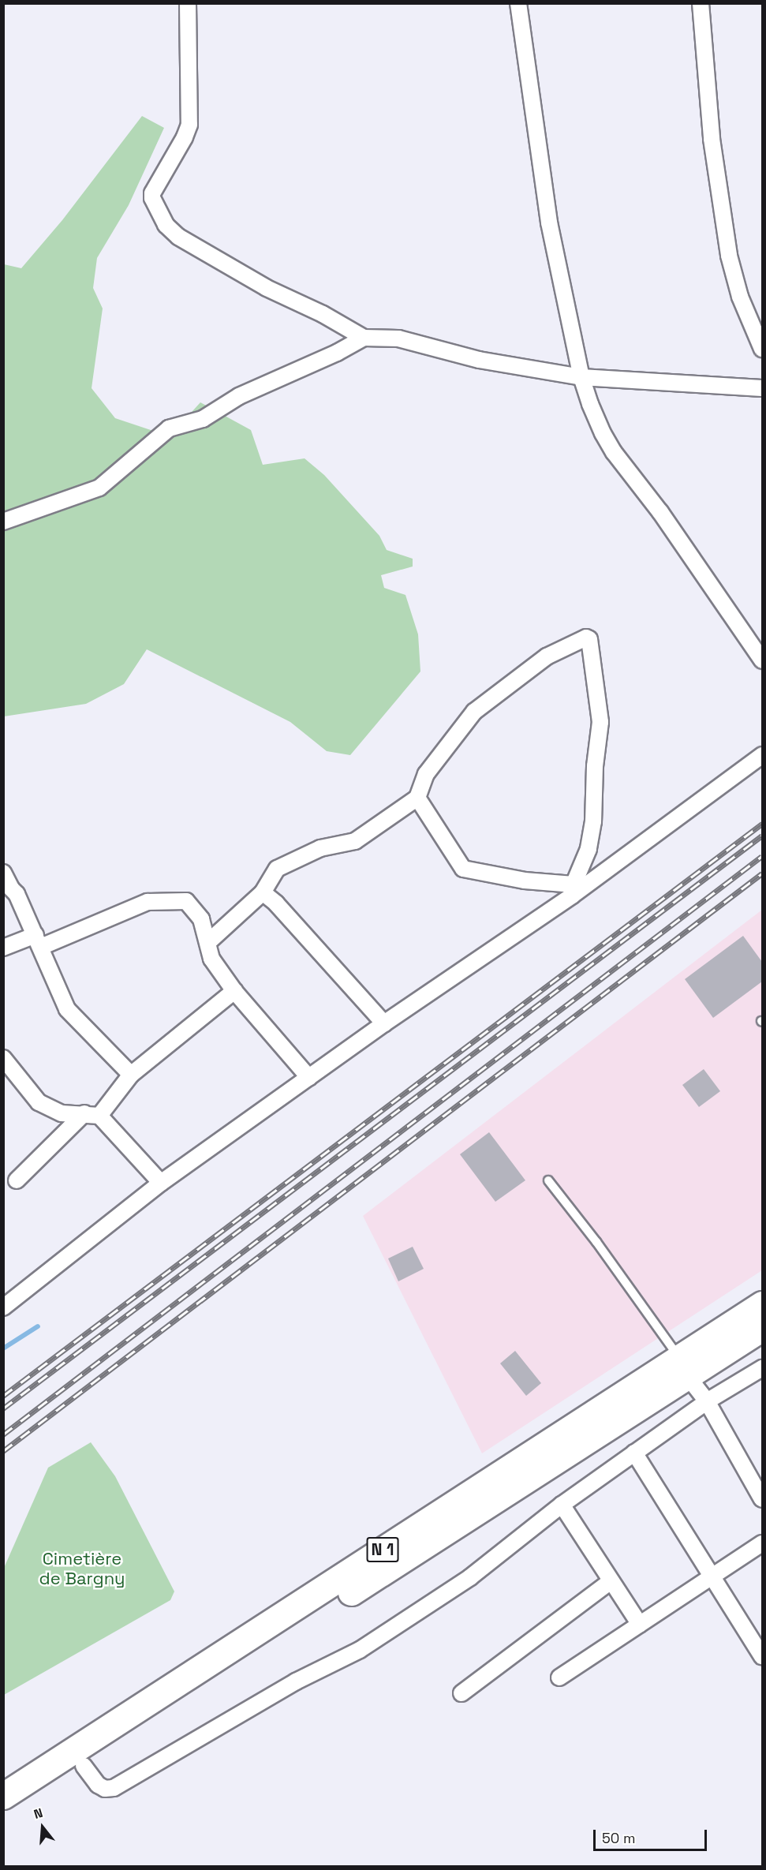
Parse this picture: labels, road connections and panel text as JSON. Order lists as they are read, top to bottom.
{
  "streets": {
    "highway": ["N 1"]
  },
  "parks": ["Cimetière de Bargny"],
  "scale_bar": "50 m",
  "north": "top"
}
